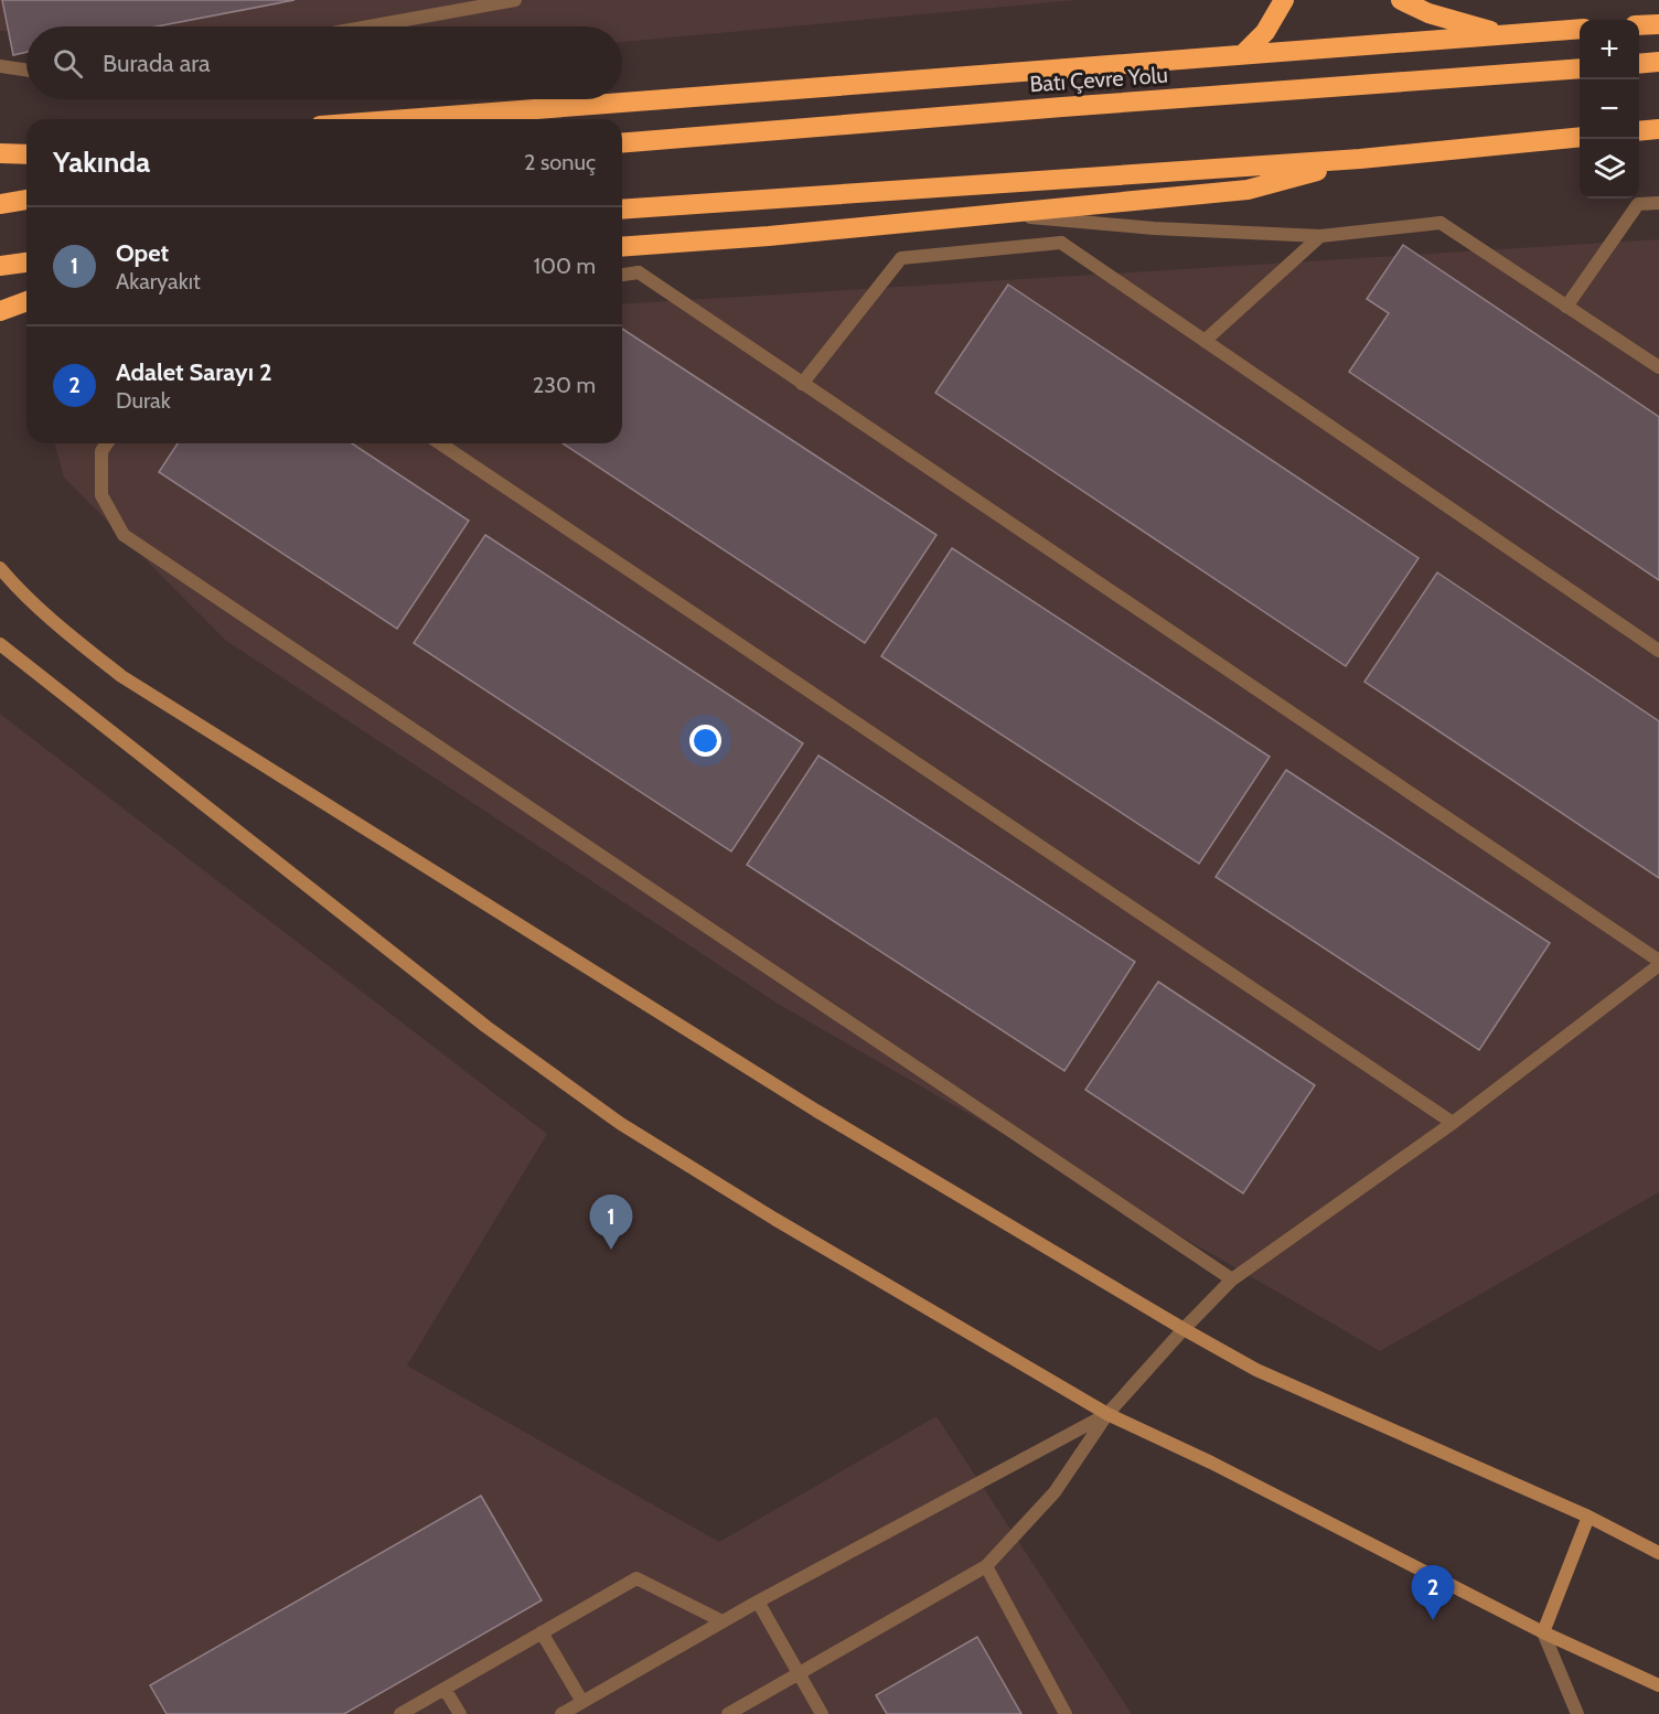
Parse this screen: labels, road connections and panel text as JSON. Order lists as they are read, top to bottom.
{
  "streets": {
    "highway": ["Batı Çevre Yolu"]
  },
  "page": {
    "map_buttons": ["+", "−"],
    "search": "Burada ara",
    "heading": ["Yakında", "2 sonuç"],
    "list": [
      {
        "mark": "1",
        "name": "Opet",
        "note": "Akaryakıt",
        "value": "100 m"
      },
      {
        "mark": "2",
        "name": "Adalet Sarayı 2",
        "note": "Durak",
        "value": "230 m"
      }
    ],
    "pins": ["1", "2"]
  }
}
